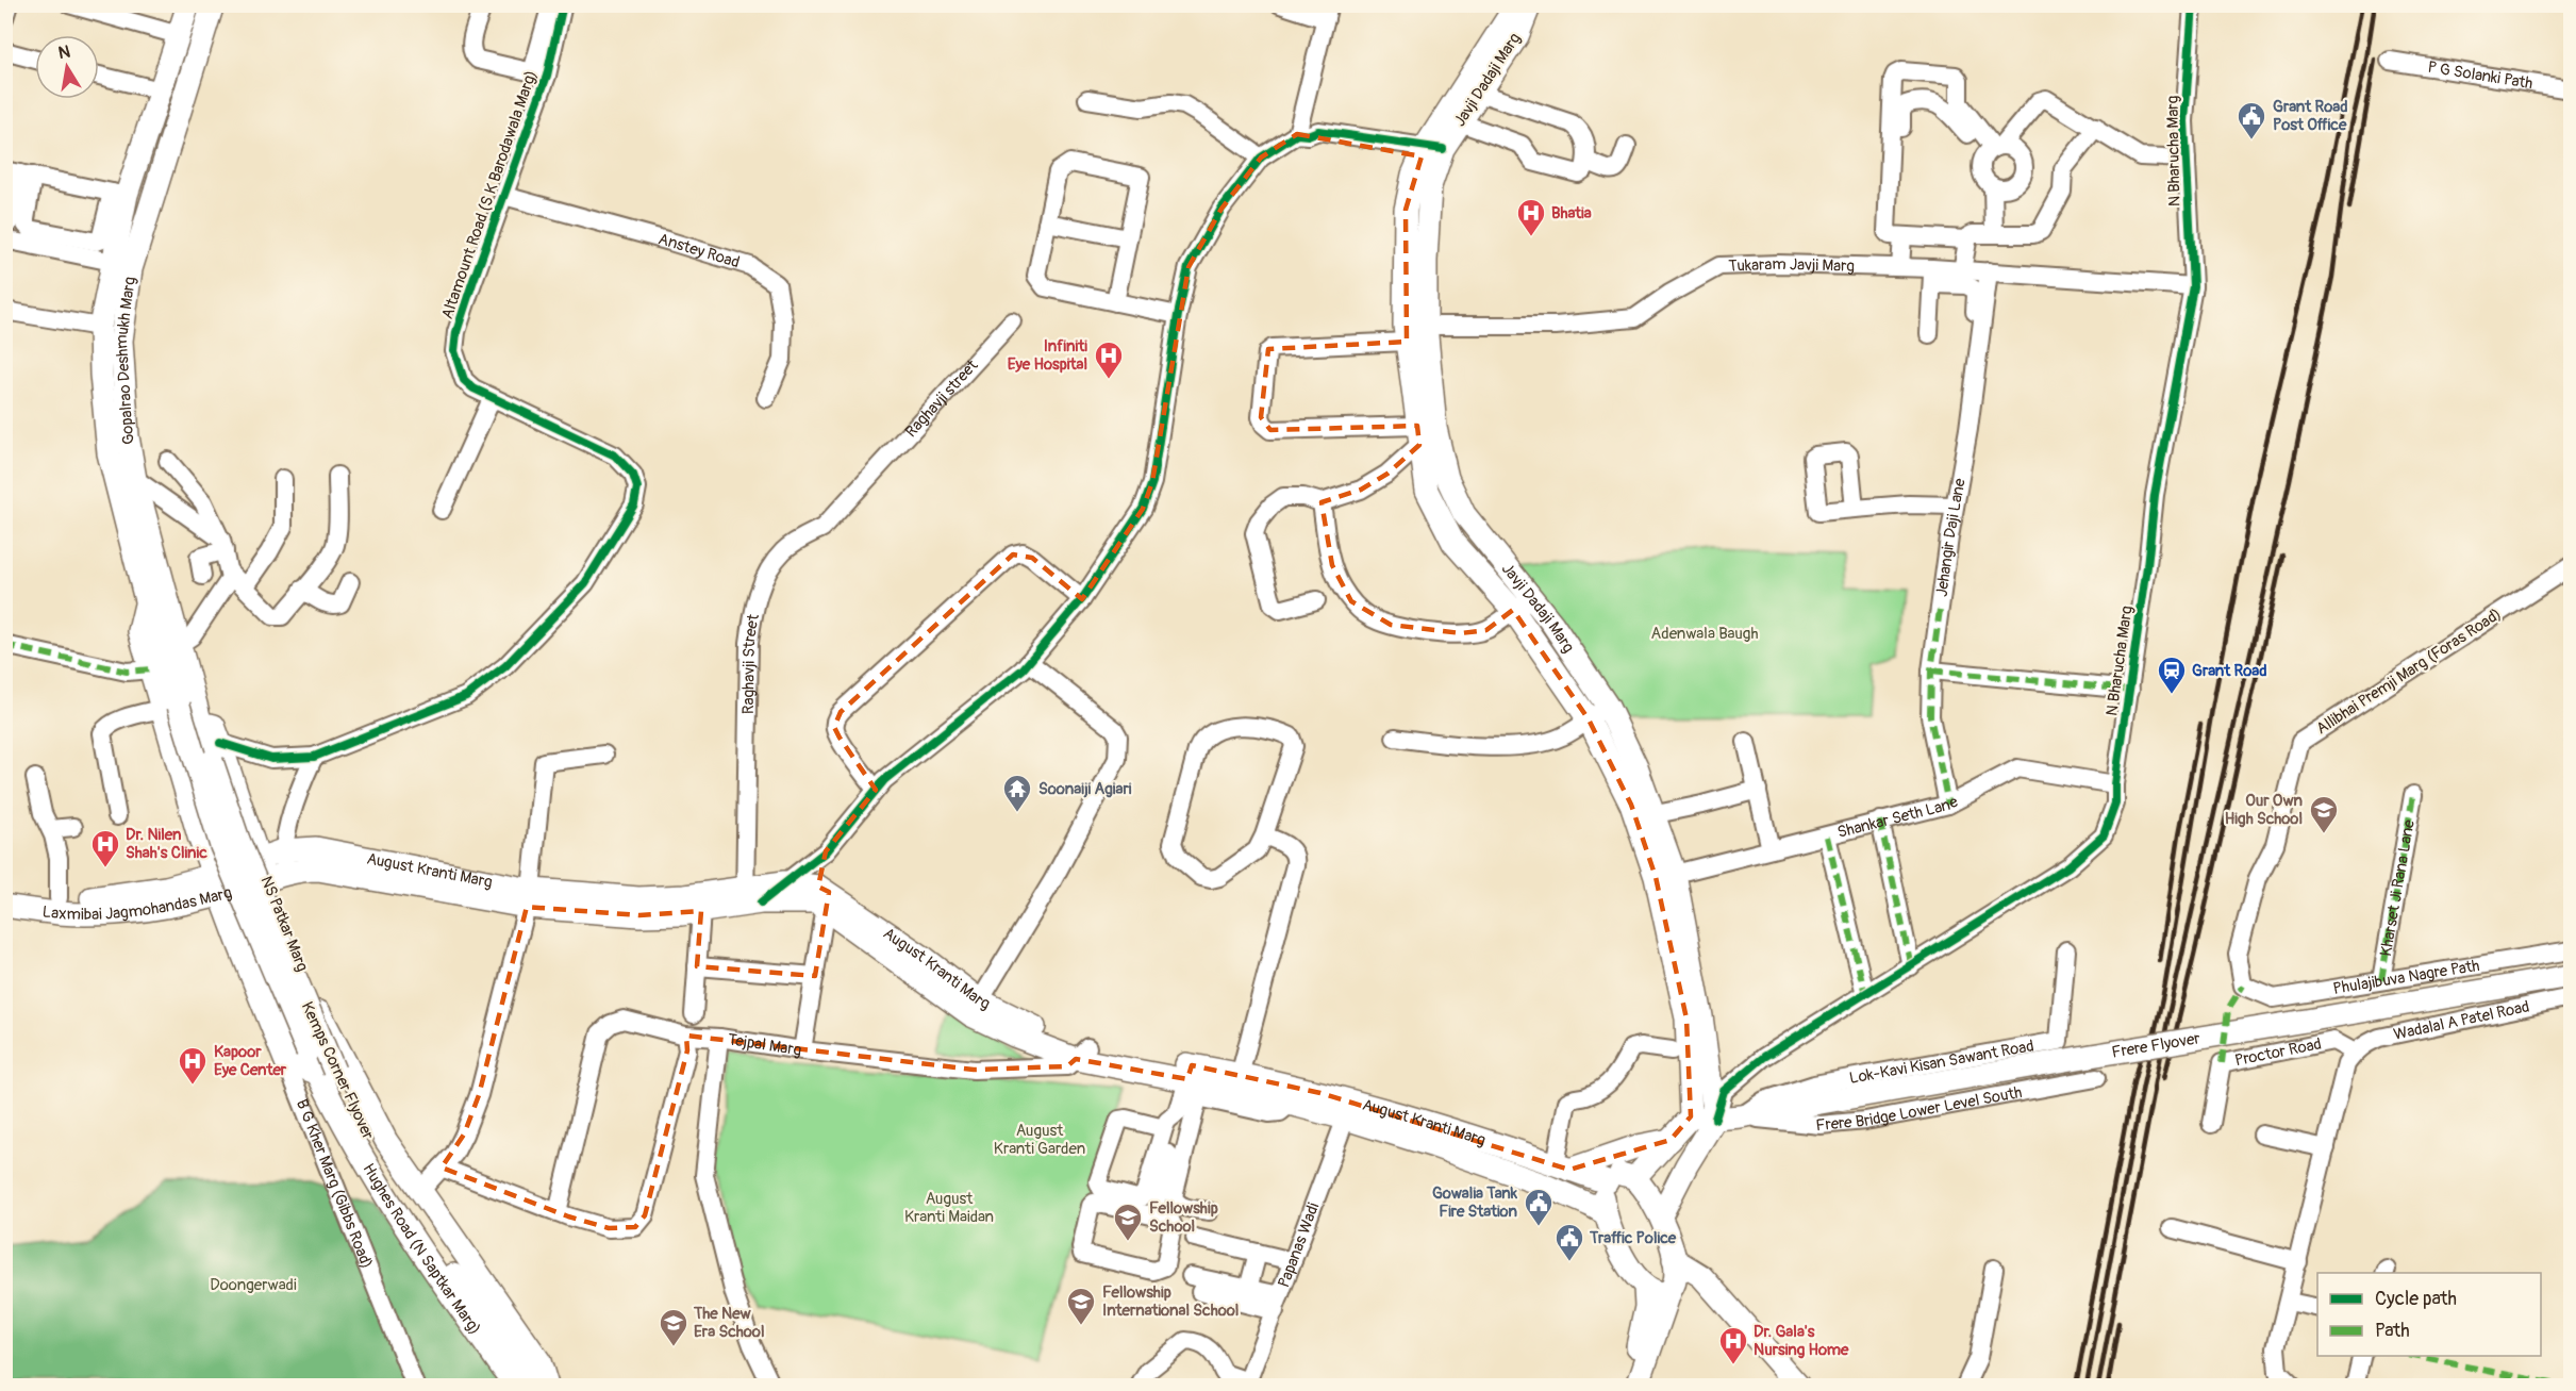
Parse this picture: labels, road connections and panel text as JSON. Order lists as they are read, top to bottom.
{
  "streets": {
    "main road": [
      "Javji Dadaji Marg",
      "Gopalrao Deshmukh Marg",
      "August Kranti Marg",
      "Laxmibai Jagmohandas Marg",
      "NS Patkar Marg",
      "Frere Flyover",
      "Kemps Corner Flyover",
      "B G Kher Marg (Gibbs Road)",
      "Hughes Road (N Saptkar Marg)"
    ],
    "street": [
      "P G Solanki Path",
      "N Bharucha Marg",
      "Altamount Road (S K Barodawala Marg)",
      "Anstey Road",
      "Tukaram Javji Marg",
      "Raghavji street",
      "Jehangir Daji Lane",
      "Raghavji Street",
      "Allibhai Premji Marg (Foras Road)",
      "Shankar Seth Lane",
      "Kharset Ji Rana Lane",
      "Phulajibuva Nagre Path",
      "Wadalal A Patel Road",
      "Tejpal Marg",
      "Proctor Road",
      "Lok-Kavi Kisan Sawant Road",
      "Frere Bridge Lower Level South",
      "Papanas Wadi"
    ]
  },
  "crossings": [
    ["Javji Dadaji Marg", "N Bharucha Marg"],
    ["Javji Dadaji Marg", "Tukaram Javji Marg"],
    ["Javji Dadaji Marg", "Shankar Seth Lane"],
    ["Javji Dadaji Marg", "Frere Flyover"],
    ["N Bharucha Marg", "Tukaram Javji Marg"],
    ["N Bharucha Marg", "Shankar Seth Lane"],
    ["N Bharucha Marg", "Frere Flyover"],
    ["Altamount Road (S K Barodawala Marg)", "Anstey Road"],
    ["Tukaram Javji Marg", "Jehangir Daji Lane"],
    ["Gopalrao Deshmukh Marg", "Kemps Corner Flyover"],
    ["Gopalrao Deshmukh Marg", "B G Kher Marg (Gibbs Road)"],
    ["Raghavji street", "Raghavji Street"],
    ["Jehangir Daji Lane", "Shankar Seth Lane"],
    ["Raghavji Street", "August Kranti Marg"],
    ["Allibhai Premji Marg (Foras Road)", "Phulajibuva Nagre Path"],
    ["August Kranti Marg", "Laxmibai Jagmohandas Marg"],
    ["August Kranti Marg", "NS Patkar Marg"],
    ["August Kranti Marg", "Tejpal Marg"],
    ["August Kranti Marg", "B G Kher Marg (Gibbs Road)"],
    ["August Kranti Marg", "Papanas Wadi"],
    ["Kharset Ji Rana Lane", "Phulajibuva Nagre Path"],
    ["Laxmibai Jagmohandas Marg", "NS Patkar Marg"],
    ["Laxmibai Jagmohandas Marg", "B G Kher Marg (Gibbs Road)"],
    ["NS Patkar Marg", "Kemps Corner Flyover"],
    ["Wadalal A Patel Road", "Proctor Road"],
    ["Frere Flyover", "Lok-Kavi Kisan Sawant Road"],
    ["Frere Flyover", "Frere Bridge Lower Level South"],
    ["Lok-Kavi Kisan Sawant Road", "Frere Bridge Lower Level South"],
    ["Kemps Corner Flyover", "B G Kher Marg (Gibbs Road)"],
    ["Kemps Corner Flyover", "Hughes Road (N Saptkar Marg)"]
  ],
  "parks": [
    "Adenwala Baugh",
    "August Kranti Garden",
    "August Kranti Maidan",
    "Doongerwadi"
  ],
  "places": {
    "public building": ["Grant Road Post Office", "Gowalia Tank Fire Station", "Traffic Police"],
    "hospital": [
      "Bhatia",
      "Infiniti Eye Hospital",
      "Dr. Nilen Shah's Clinic",
      "Kapoor Eye Center",
      "Dr. Gala's Nursing Home"
    ],
    "station": ["Grant Road"],
    "temple": ["Soonaiji Agiari"],
    "school or university": [
      "Our Own High School",
      "Fellowship School",
      "Fellowship International School",
      "The New Era School"
    ]
  },
  "legend": ["Cycle path", "Path"],
  "north": "top"
}
